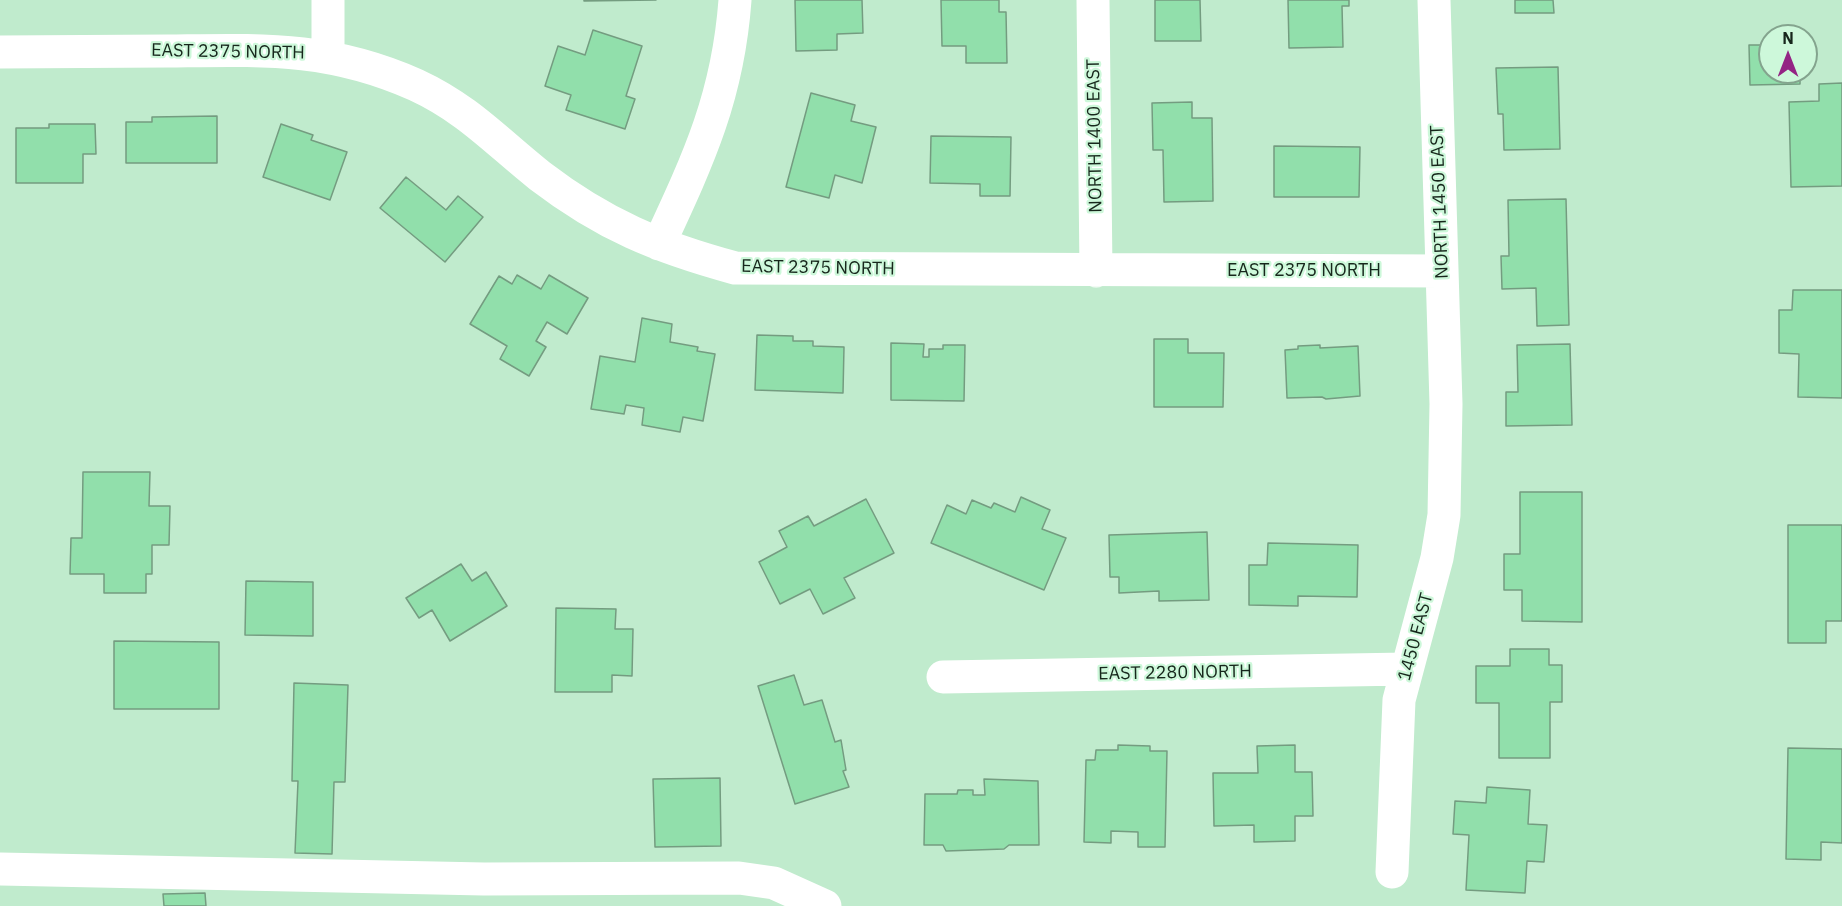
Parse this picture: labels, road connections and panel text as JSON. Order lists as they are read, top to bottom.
{
  "streets": {
    "street": [
      "EAST 2375 NORTH",
      "NORTH 1400 EAST",
      "NORTH 1450 EAST",
      "1450 EAST",
      "EAST 2280 NORTH"
    ]
  },
  "crossings": [
    ["EAST 2375 NORTH", "NORTH 1400 EAST"],
    ["EAST 2375 NORTH", "NORTH 1450 EAST"],
    ["NORTH 1450 EAST", "1450 EAST"],
    ["1450 EAST", "EAST 2280 NORTH"]
  ],
  "north": "top"
}
